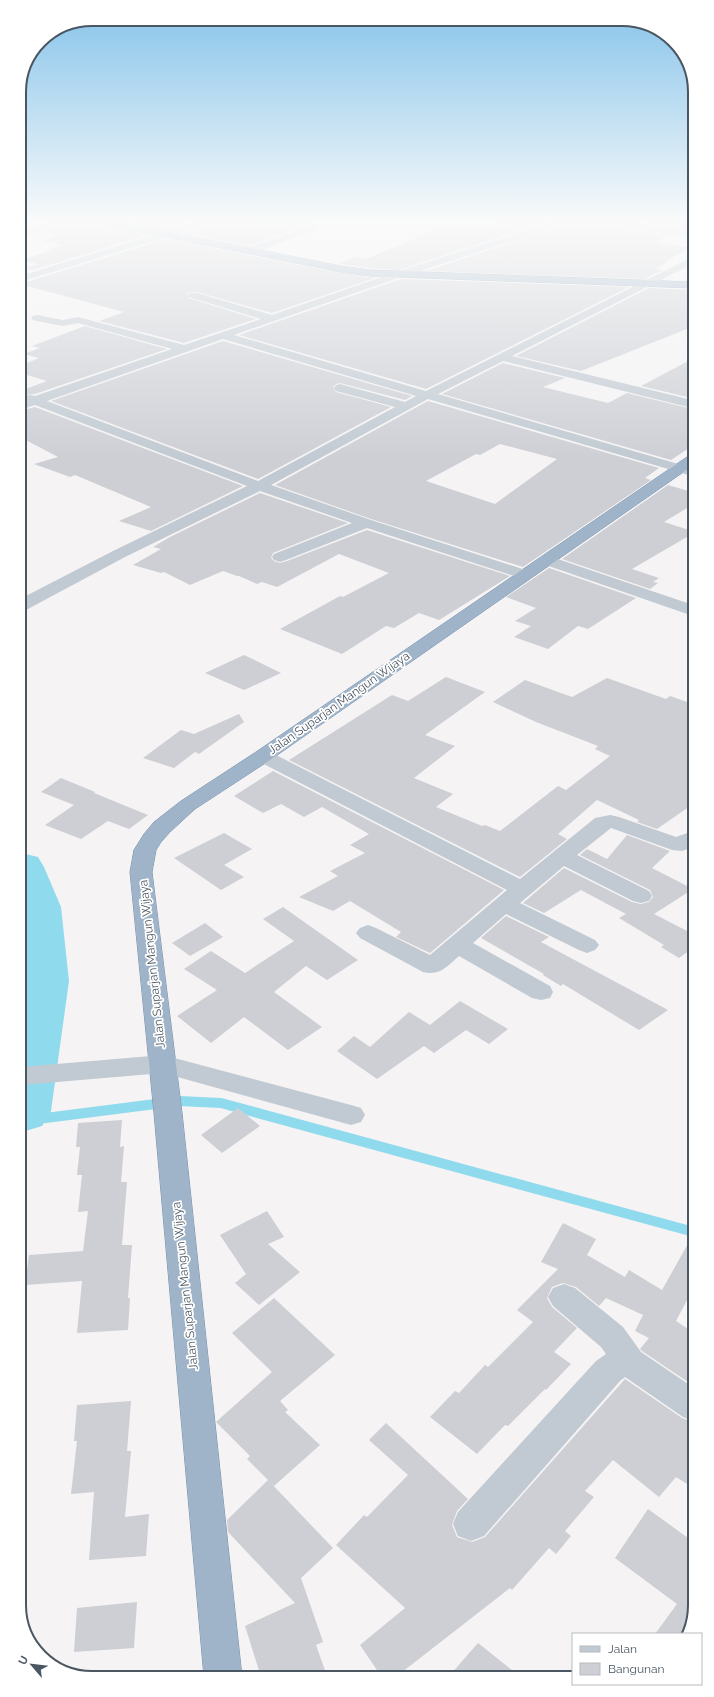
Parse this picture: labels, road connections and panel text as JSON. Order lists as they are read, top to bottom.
{
  "streets": {
    "highway": ["Jalan Suparjan Mangun Wijaya"]
  },
  "legend": ["Jalan", "Bangunan"],
  "north": "top left"
}
